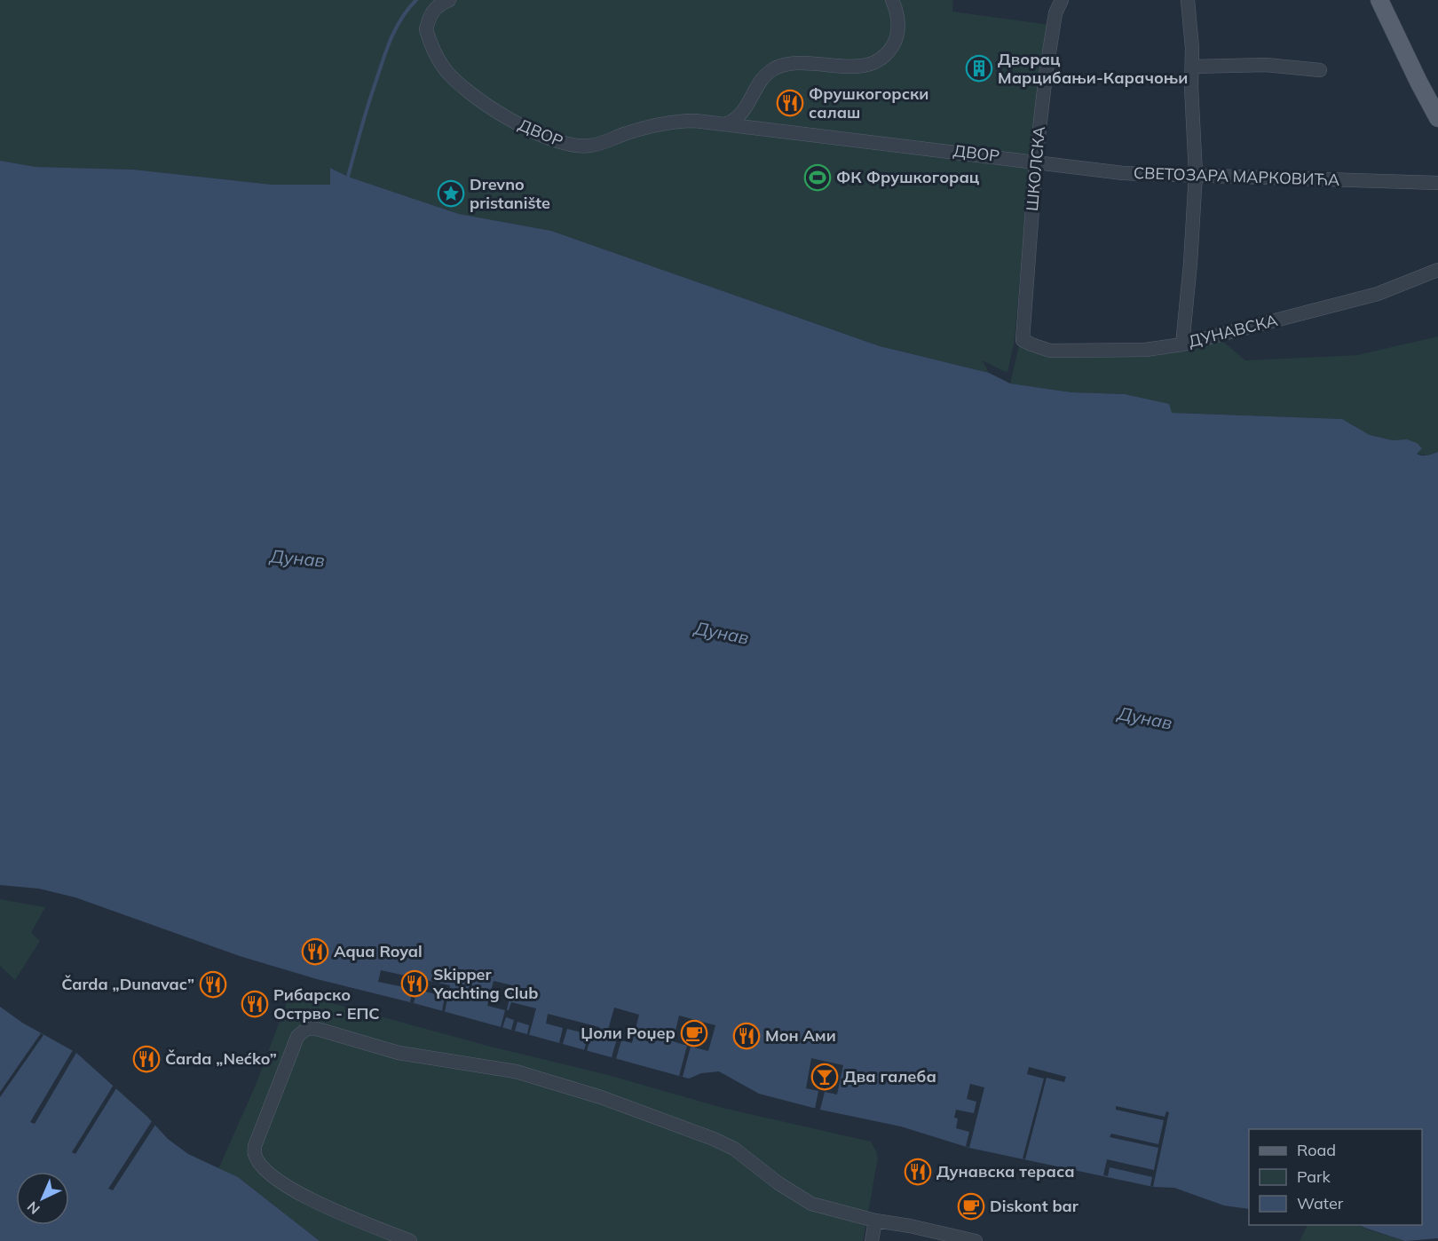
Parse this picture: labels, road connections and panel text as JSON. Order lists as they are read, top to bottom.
{
  "streets": {
    "street": [
      "ДВОР",
      "ШКОЛСКА",
      "СВЕТОЗАРА МАРКОВИЋА",
      "ДУНАВСКА"
    ]
  },
  "crossings": [
    ["ДВОР", "ШКОЛСКА"],
    ["ДВОР", "СВЕТОЗАРА МАРКОВИЋА"],
    ["ШКОЛСКА", "СВЕТОЗАРА МАРКОВИЋА"],
    ["ШКОЛСКА", "ДУНАВСКА"]
  ],
  "water": ["Дунав"],
  "places": {
    "building": ["Дворац Марцибањи-Карачоњи"],
    "restaurant": [
      "Фрушкогорски салаш",
      "Aqua Royal",
      "Skipper Yachting Club",
      "Čarda „Dunavac”",
      "Рибарско Острво - ЕПС",
      "Мон Ами",
      "Čarda „Nećko”",
      "Дунавска тераса"
    ],
    "sports": ["ФК Фрушкогорац"],
    "place": ["Drevno pristanište"],
    "cafe": ["Џоли Роџер", "Diskont bar"],
    "bar": ["Два галеба"]
  },
  "legend": ["Road", "Park", "Water"],
  "north": "bottom left"
}
